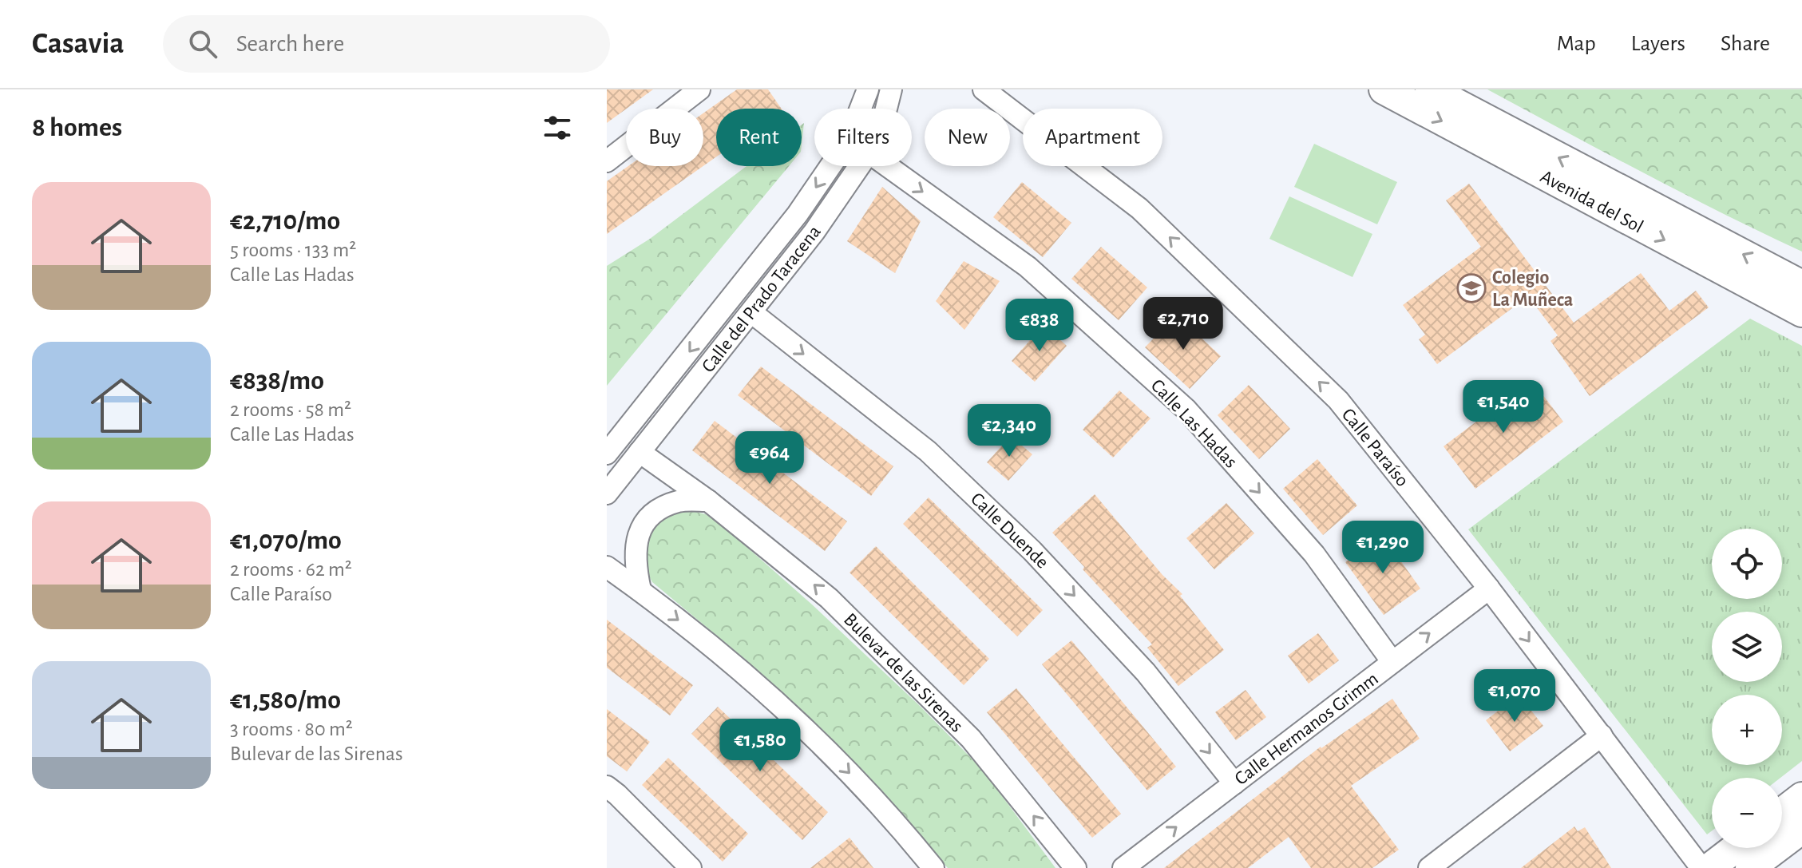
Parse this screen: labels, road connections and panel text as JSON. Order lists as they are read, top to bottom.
{
  "streets": {
    "street": [
      "Avenida del Sol",
      "Calle del Prado Taracena",
      "Calle Las Hadas",
      "Calle Paraíso",
      "Calle Duende",
      "Bulevar de las Sirenas",
      "Calle Hermanos Grimm"
    ]
  },
  "crossings": [
    ["Calle del Prado Taracena", "Calle Duende"],
    ["Calle del Prado Taracena", "Bulevar de las Sirenas"],
    ["Calle Las Hadas", "Calle Hermanos Grimm"],
    ["Calle Paraíso", "Calle Hermanos Grimm"],
    ["Calle Duende", "Calle Hermanos Grimm"]
  ],
  "one_way": ["Calle Las Hadas", "Calle Duende"],
  "places": {
    "school or university": ["Colegio La Muñeca"]
  },
  "page": {
    "header": "Casavia",
    "search": "Search here",
    "nav": ["Map", "Layers", "Share"],
    "heading": "8 homes",
    "chip": [
      "Buy",
      "Rent",
      "Filters",
      "New",
      "Apartment"
    ],
    "list": [
      {
        "name": "€2,710/mo",
        "note": "5 rooms · 133 m² · Calle Las Hadas"
      },
      {
        "name": "€838/mo",
        "note": "2 rooms · 58 m² · Calle Las Hadas"
      },
      {
        "name": "€1,070/mo",
        "note": "2 rooms · 62 m² · Calle Paraíso"
      },
      {
        "name": "€1,580/mo",
        "note": "3 rooms · 80 m² · Bulevar de las Sirenas"
      }
    ],
    "price": [
      "€2,710",
      "€838",
      "€1,540",
      "€2,340",
      "€964",
      "€1,290",
      "€1,070",
      "€1,580"
    ],
    "map_buttons": ["+", "−"]
  }
}
